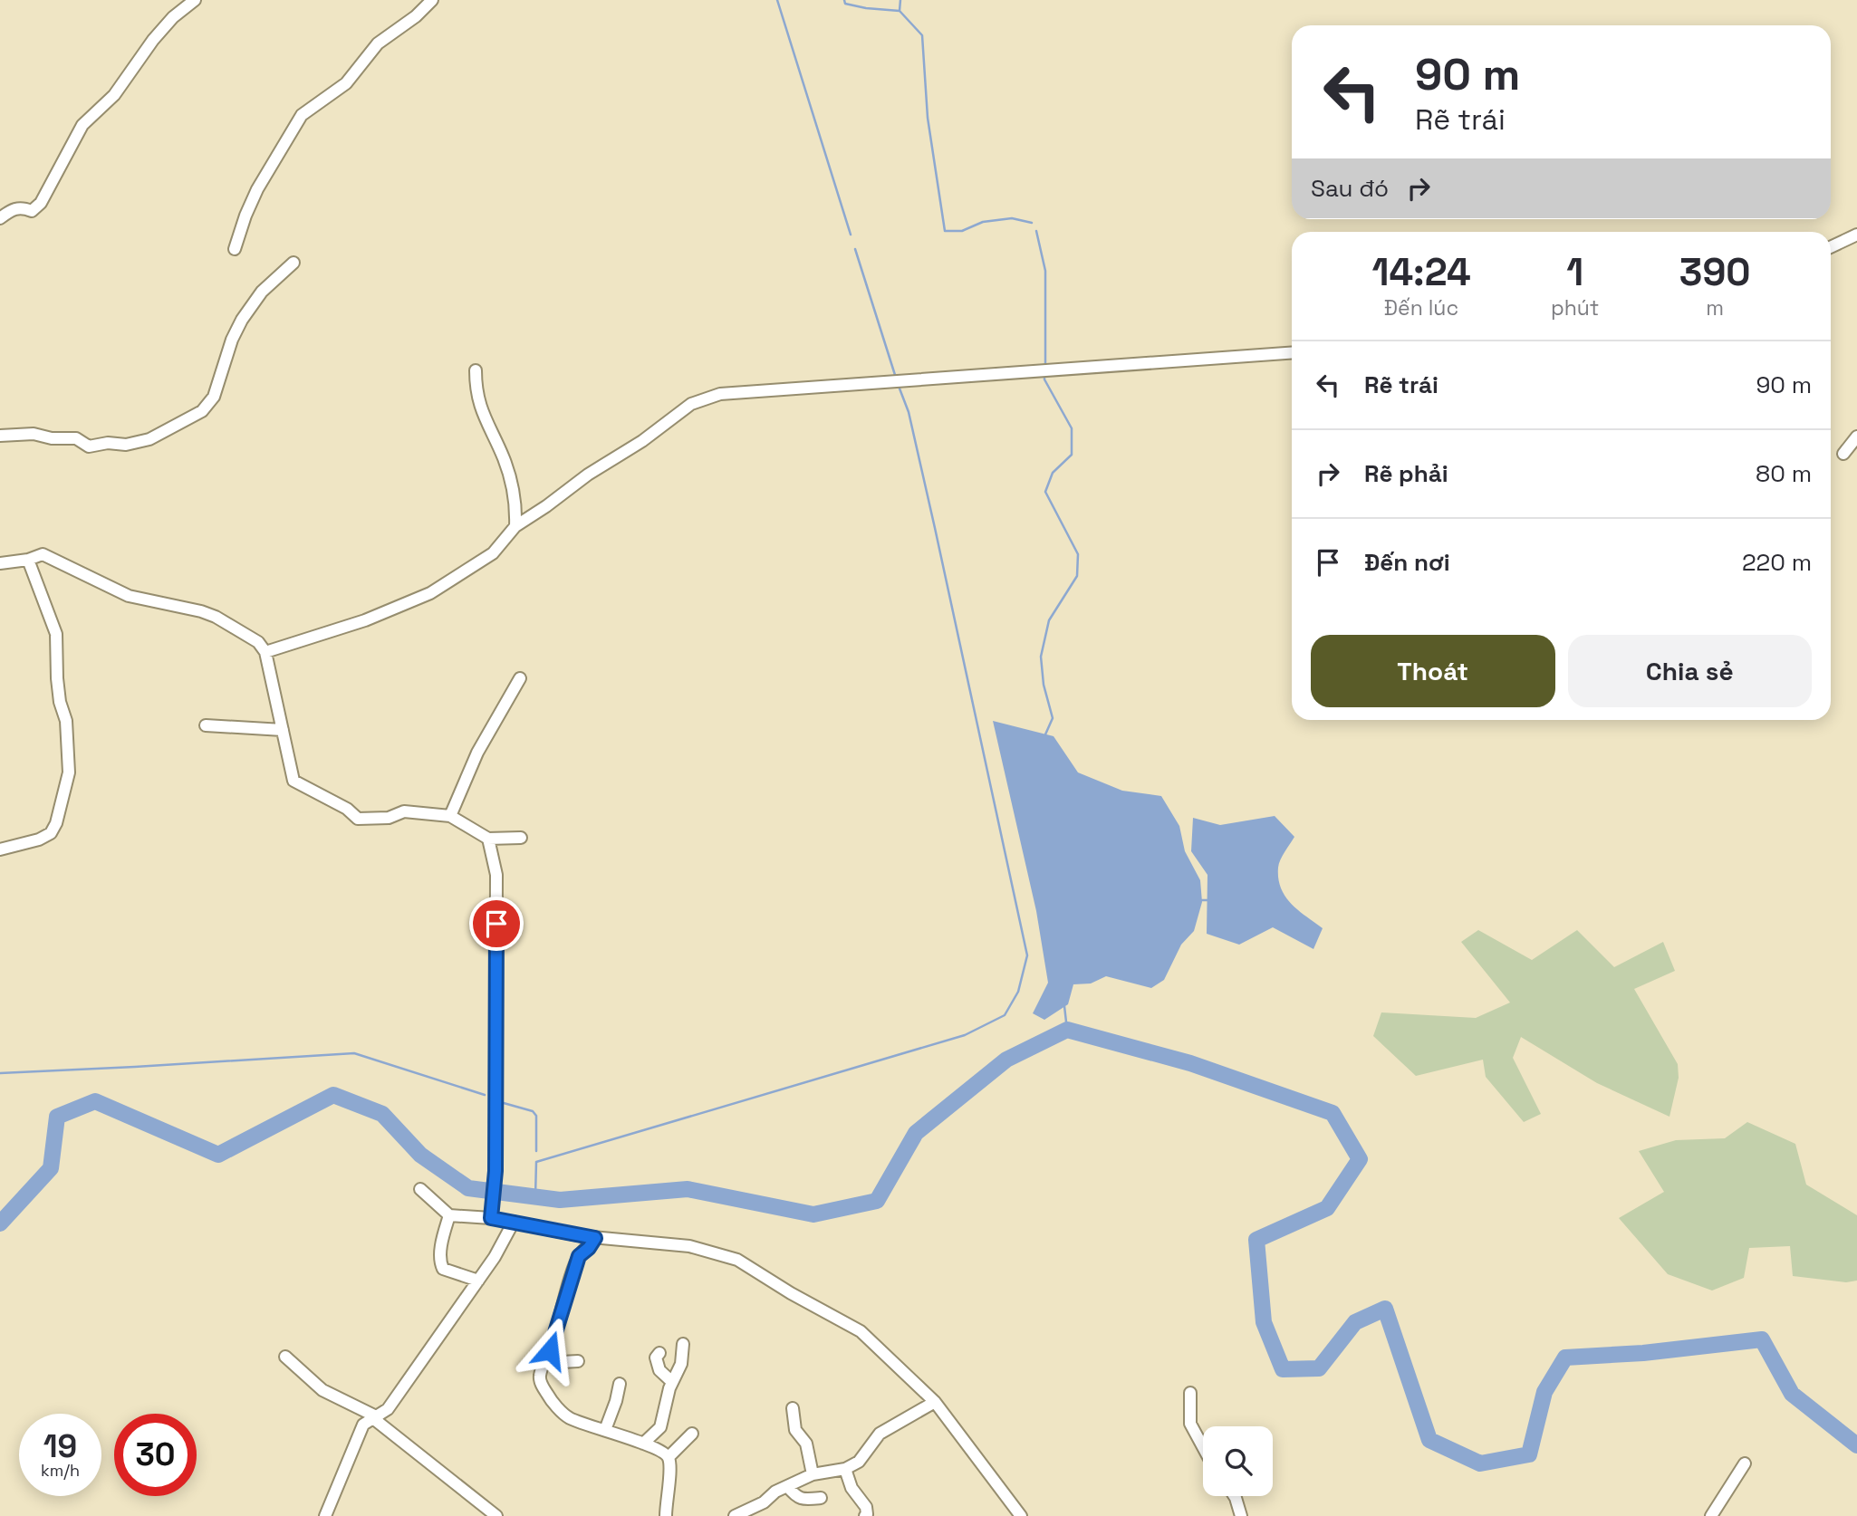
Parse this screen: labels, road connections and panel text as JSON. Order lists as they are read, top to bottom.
{
  "page": {
    "turn": ["90 m", "Rẽ trái"],
    "then": "Sau đó",
    "eta": [
      "14:24",
      "Đến lúc",
      "1",
      "phút",
      "390",
      "m"
    ],
    "list": [
      {
        "name": "Rẽ trái",
        "value": "90 m"
      },
      {
        "name": "Rẽ phải",
        "value": "80 m"
      },
      {
        "name": "Đến nơi",
        "value": "220 m"
      }
    ],
    "buttons": ["Thoát", "Chia sẻ"],
    "speed": "19 km/h",
    "limit": "30"
  }
}
